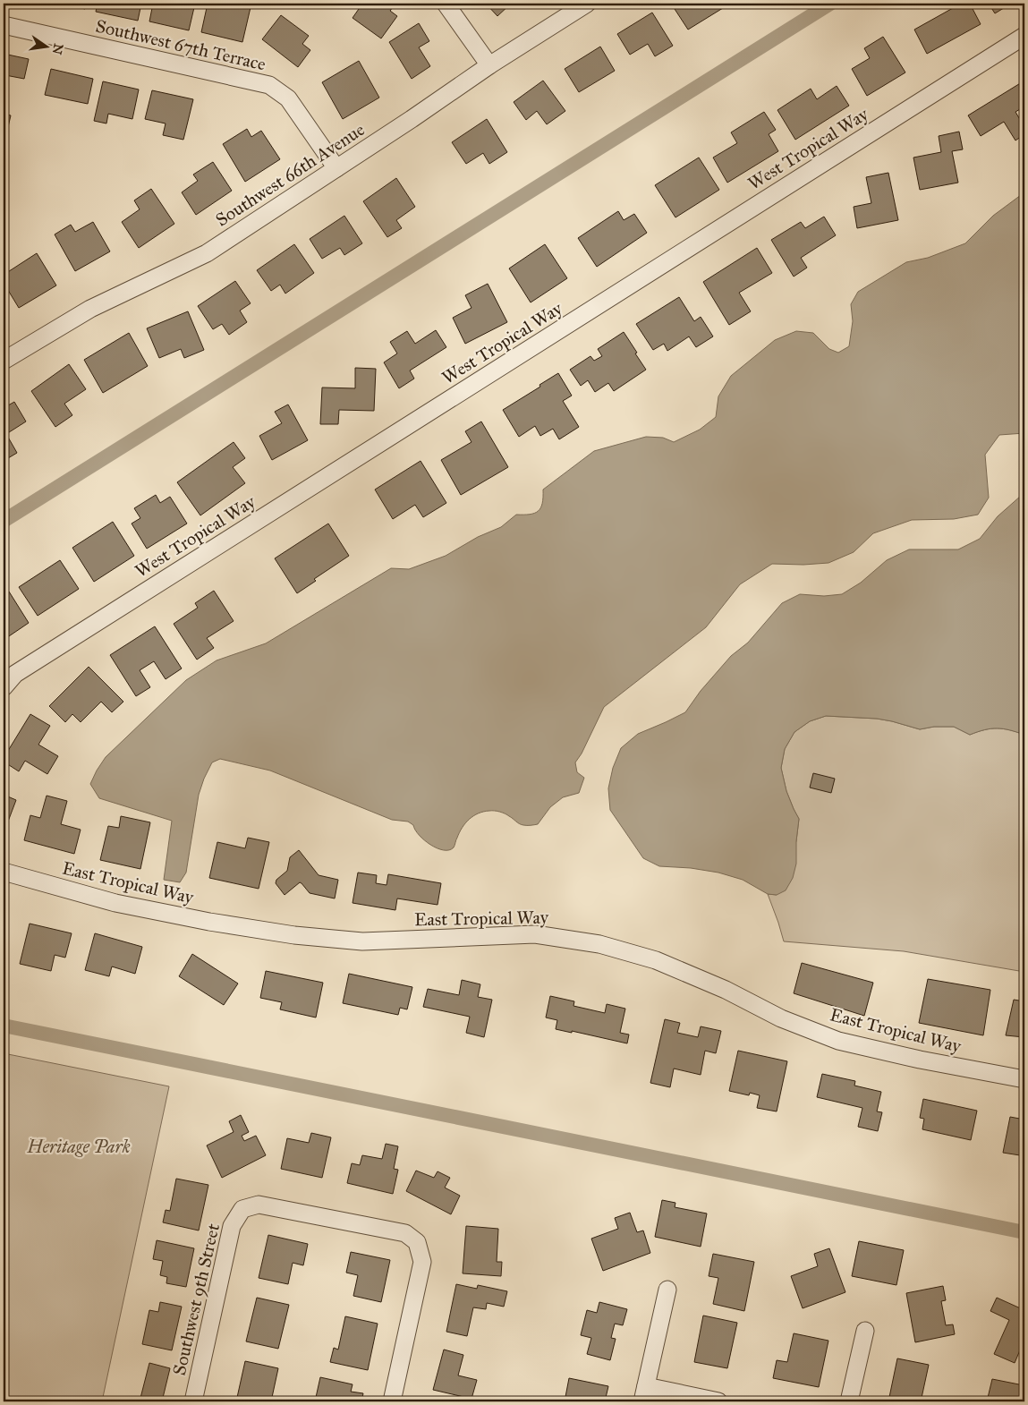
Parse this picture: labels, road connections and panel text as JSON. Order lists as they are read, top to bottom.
{
  "streets": {
    "street": [
      "Southwest 67th Terrace",
      "West Tropical Way",
      "Southwest 66th Avenue",
      "East Tropical Way",
      "Southwest 9th Street"
    ]
  },
  "crossings": [
    ["Southwest 67th Terrace", "Southwest 66th Avenue"]
  ],
  "parks": ["Heritage Park"],
  "north": "right"
}
